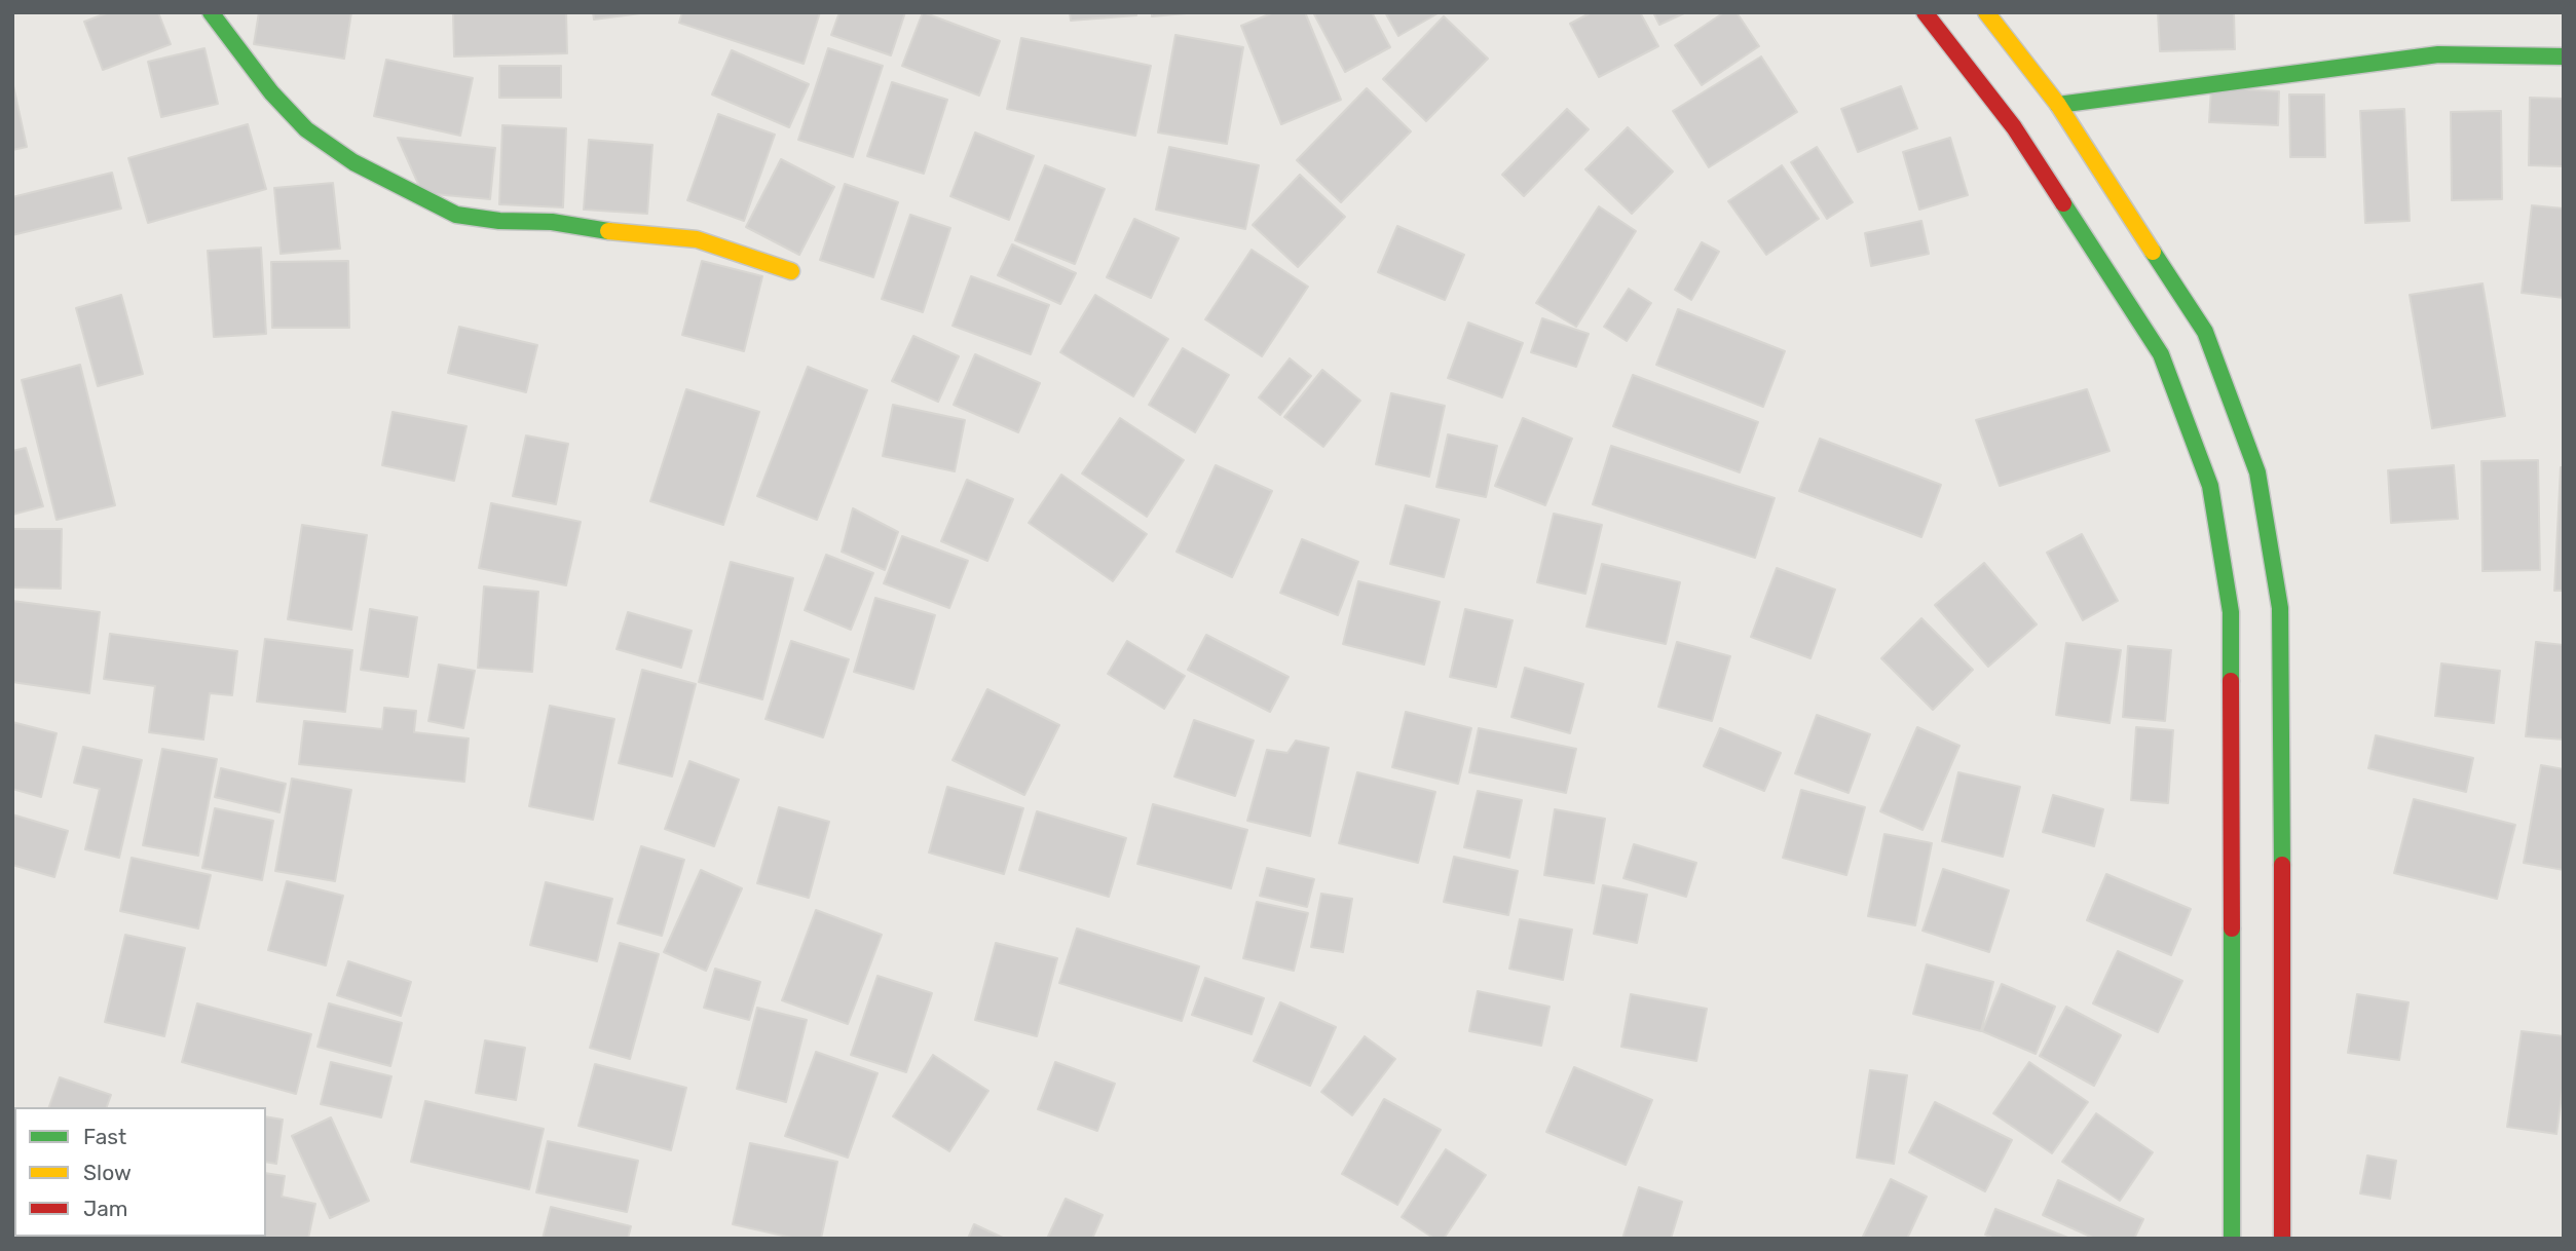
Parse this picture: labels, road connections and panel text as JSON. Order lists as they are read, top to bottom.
{
  "legend": ["Fast", "Slow", "Jam"]
}
